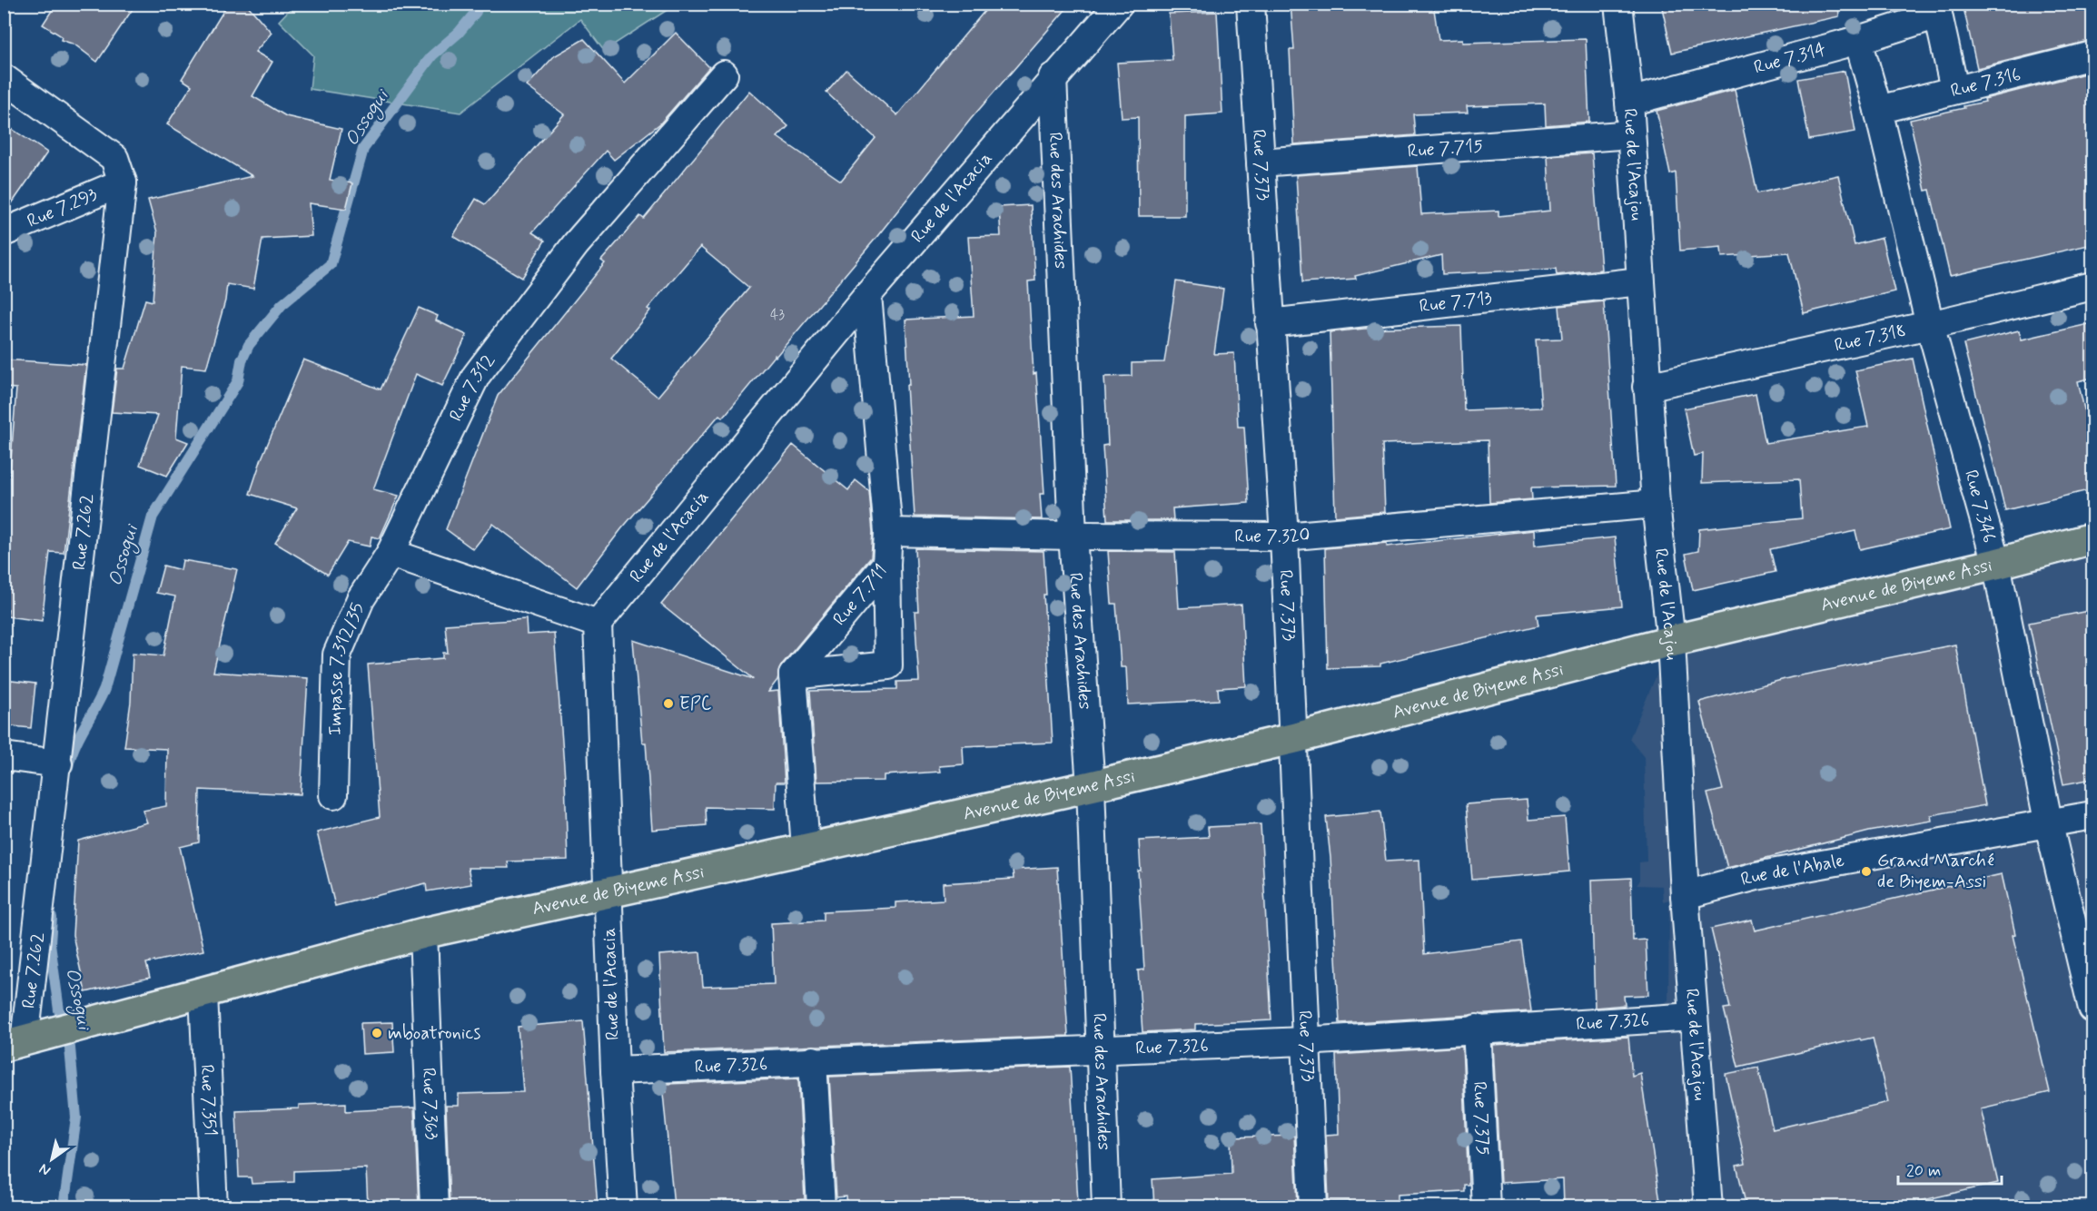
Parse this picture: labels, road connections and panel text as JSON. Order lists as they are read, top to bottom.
{
  "streets": {
    "main road": ["Avenue de Biyeme Assi"],
    "street": [
      "Rue 7.314",
      "Rue 7.316",
      "Rue 7.715",
      "Rue 7.373",
      "Rue de l'Acajou",
      "Rue de l'Acacia",
      "Rue des Arachides",
      "Rue 7.293",
      "Rue 7.713",
      "Rue 7.318",
      "Rue 7.312",
      "Rue 7.346",
      "Rue 7.262",
      "Rue 7.320",
      "Rue 7.711",
      "Impasse 7.312/35",
      "Rue de l'Abale",
      "Rue 7.326",
      "Rue 7.351",
      "Rue 7.363",
      "Rue 7.375"
    ]
  },
  "crossings": [
    ["Rue 7.314", "Rue de l'Acajou"],
    ["Rue 7.314", "Rue 7.346"],
    ["Rue 7.316", "Rue 7.346"],
    ["Rue 7.715", "Rue 7.373"],
    ["Rue 7.715", "Rue de l'Acajou"],
    ["Rue 7.373", "Rue 7.713"],
    ["Rue 7.373", "Rue 7.320"],
    ["Rue 7.373", "Avenue de Biyeme Assi"],
    ["Rue 7.373", "Rue 7.326"],
    ["Rue de l'Acajou", "Rue 7.713"],
    ["Rue de l'Acajou", "Rue 7.318"],
    ["Rue de l'Acajou", "Rue 7.320"],
    ["Rue de l'Acajou", "Avenue de Biyeme Assi"],
    ["Rue de l'Acajou", "Rue de l'Abale"],
    ["Rue de l'Acajou", "Rue 7.326"],
    ["Rue de l'Acacia", "Rue des Arachides"],
    ["Rue de l'Acacia", "Avenue de Biyeme Assi"],
    ["Rue de l'Acacia", "Rue 7.711"],
    ["Rue de l'Acacia", "Rue 7.326"],
    ["Rue des Arachides", "Rue 7.320"],
    ["Rue des Arachides", "Avenue de Biyeme Assi"],
    ["Rue des Arachides", "Rue 7.326"],
    ["Rue 7.293", "Rue 7.262"],
    ["Rue 7.318", "Rue 7.346"],
    ["Rue 7.312", "Impasse 7.312/35"],
    ["Rue 7.346", "Avenue de Biyeme Assi"],
    ["Rue 7.346", "Rue de l'Abale"],
    ["Rue 7.262", "Avenue de Biyeme Assi"],
    ["Rue 7.320", "Rue 7.711"],
    ["Avenue de Biyeme Assi", "Rue 7.351"],
    ["Avenue de Biyeme Assi", "Rue 7.363"],
    ["Rue 7.326", "Rue 7.375"]
  ],
  "water": ["Ossogui"],
  "places": ["EPC", "Grand Marché de Biyem-Assi", "mboatronics"],
  "house_numbers": ["43"],
  "scale_bar": "20 m",
  "north": "bottom left"
}
